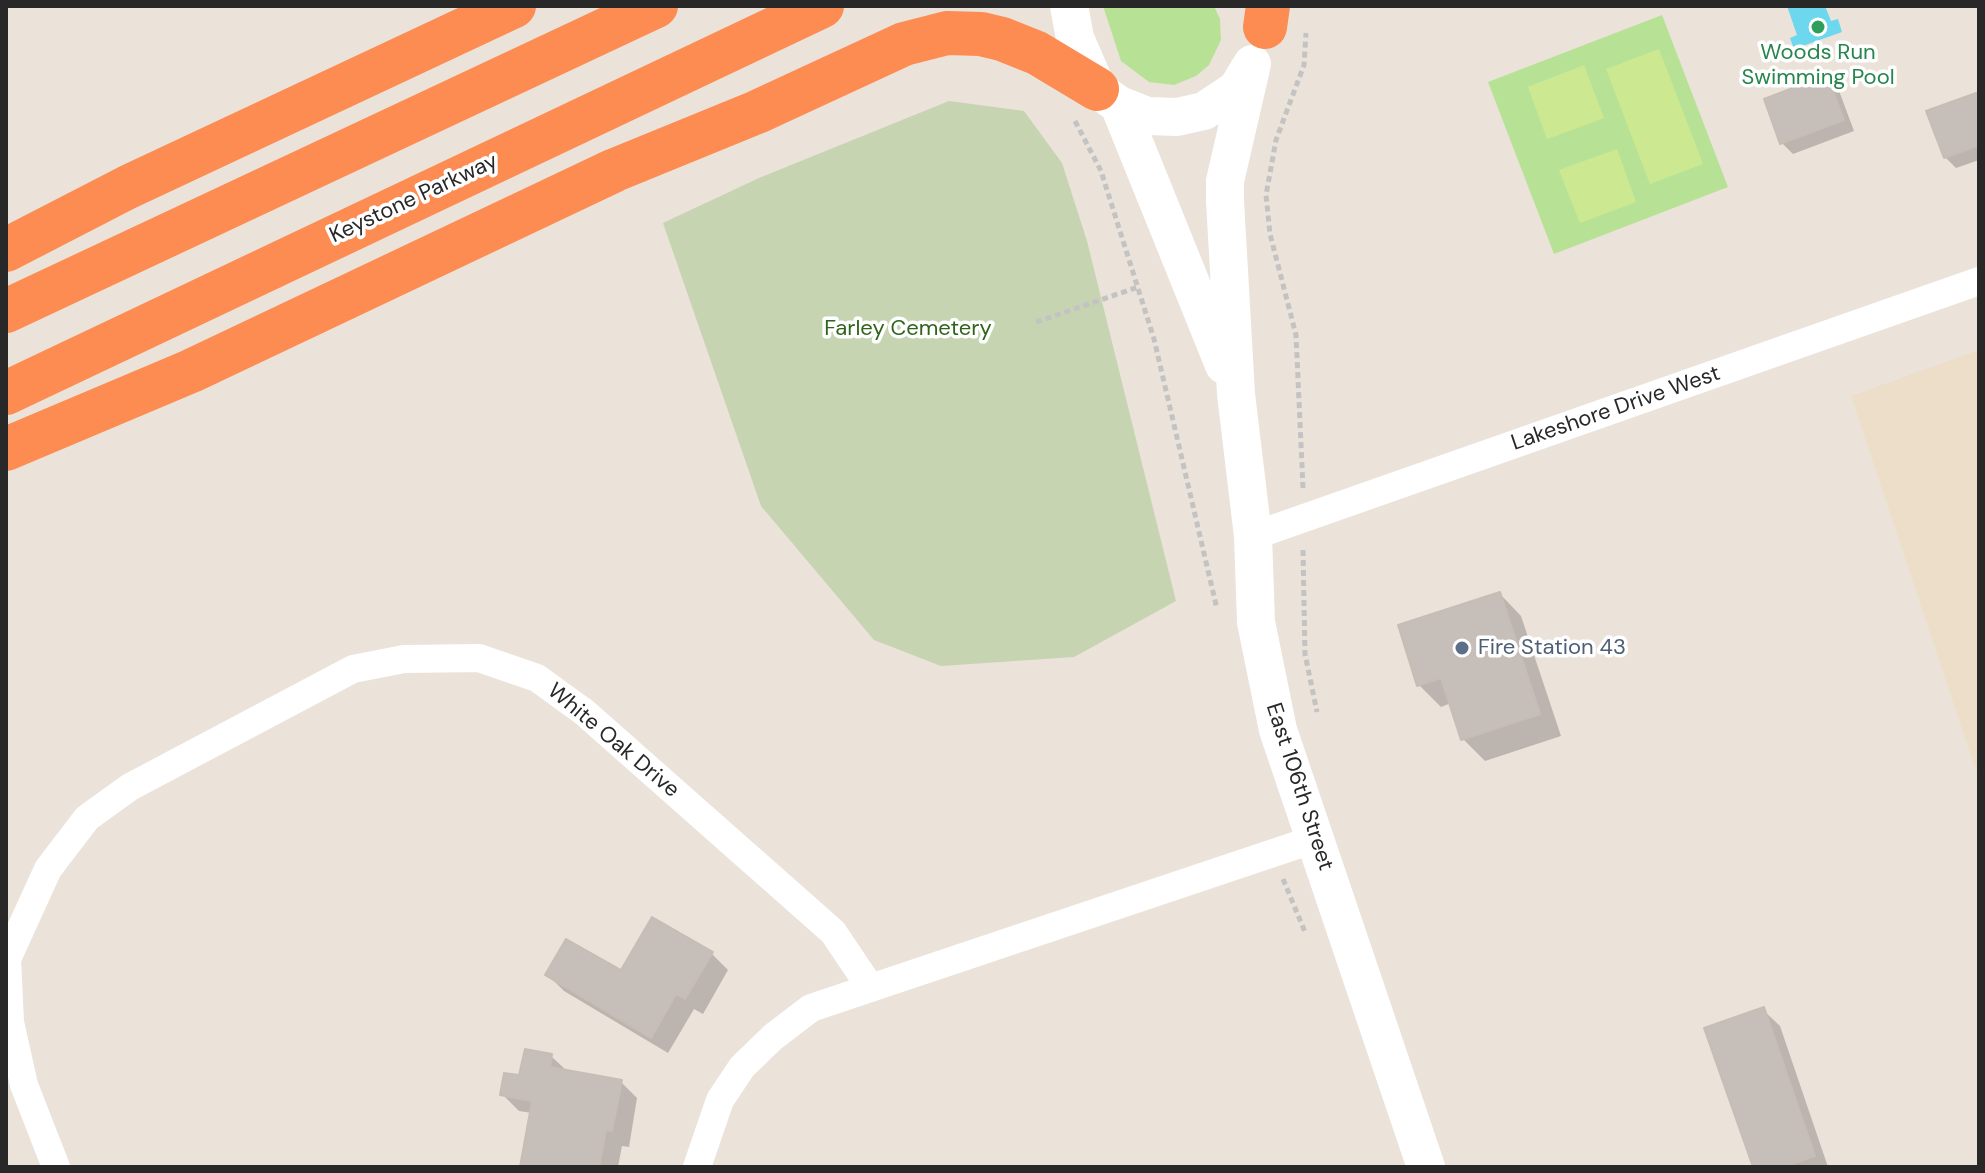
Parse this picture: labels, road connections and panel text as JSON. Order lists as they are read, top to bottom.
{
  "streets": {
    "highway": ["Keystone Parkway"],
    "street": ["Lakeshore Drive West", "White Oak Drive", "East 106th Street"]
  },
  "crossings": [
    ["Lakeshore Drive West", "East 106th Street"]
  ],
  "parks": ["Farley Cemetery"],
  "places": ["Woods Run Swimming Pool", "Fire Station 43"]
}
